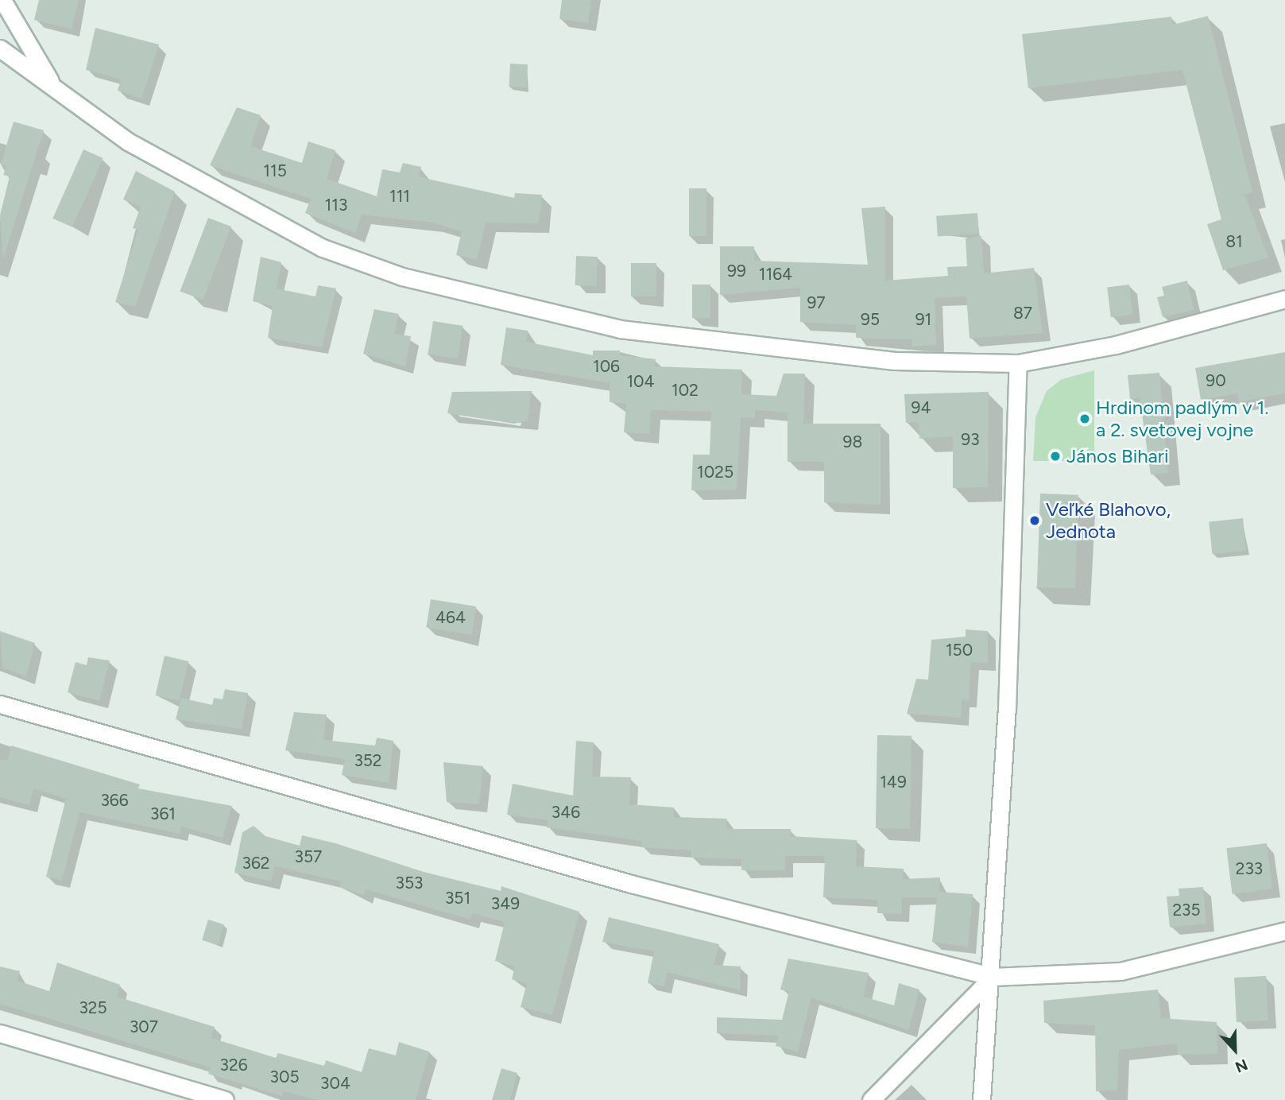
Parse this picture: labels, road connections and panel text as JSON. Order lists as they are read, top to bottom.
{
  "places": ["Hrdinom padlým v 1. a 2. svetovej vojne", "János Bihari", "Veľké Blahovo, Jednota"],
  "house_numbers": [
    "115",
    "111",
    "113",
    "81",
    "99",
    "1164",
    "97",
    "87",
    "95",
    "91",
    "106",
    "90",
    "104",
    "102",
    "94",
    "93",
    "98",
    "1025",
    "464",
    "150",
    "352",
    "149",
    "366",
    "346",
    "361",
    "357",
    "362",
    "233",
    "353",
    "351",
    "349",
    "235",
    "325",
    "307",
    "326",
    "305",
    "304"
  ],
  "north": "bottom"
}
